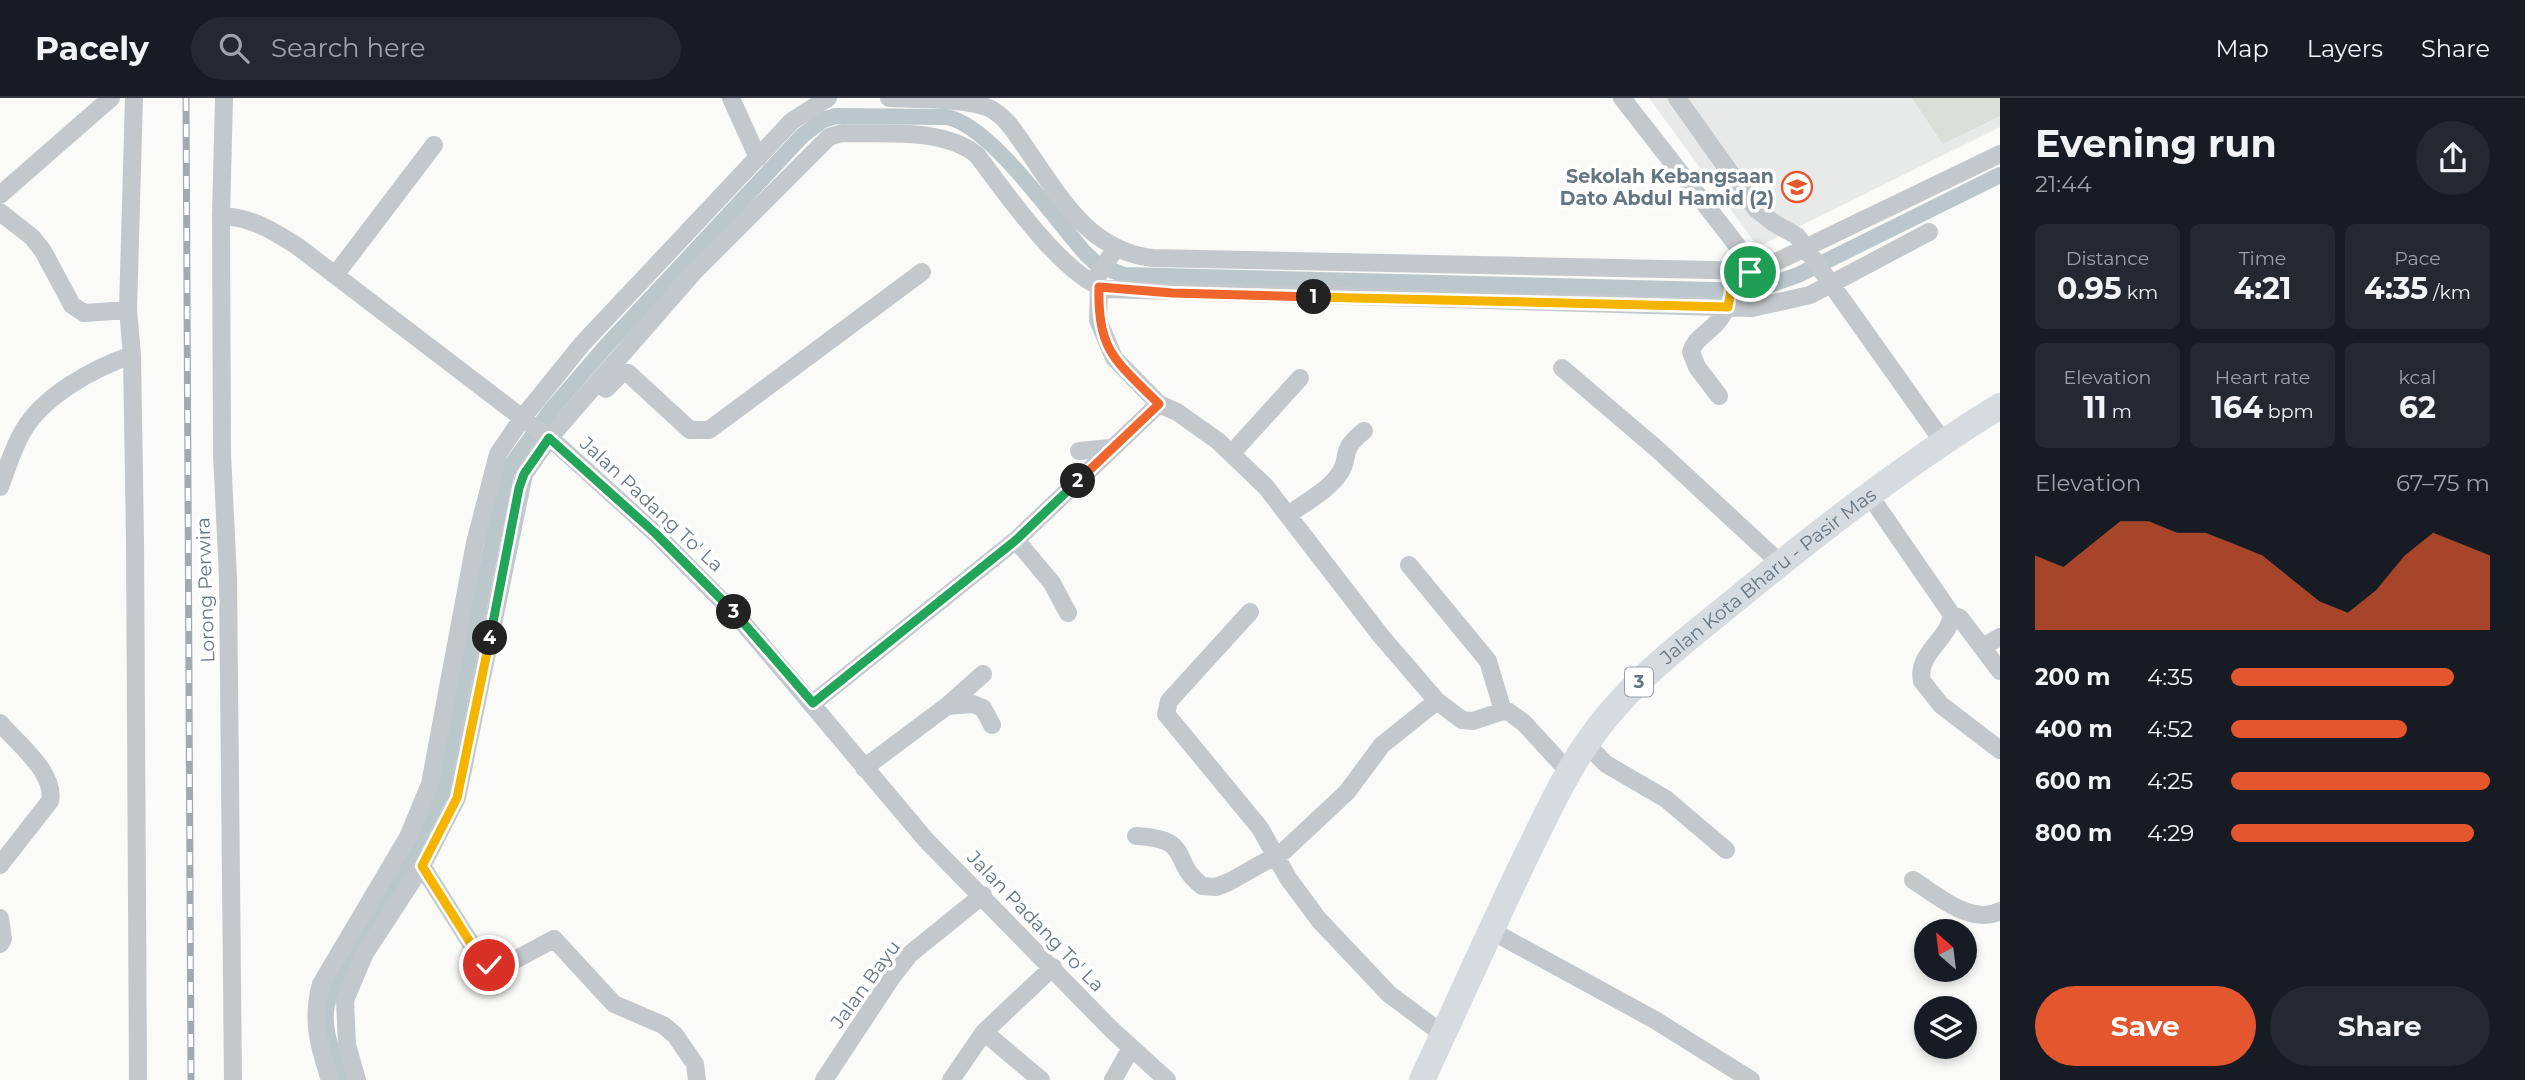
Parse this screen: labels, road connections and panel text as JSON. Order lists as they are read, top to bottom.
{
  "streets": {
    "highway": ["Jalan Kota Bharu - Pasir Mas", "3"],
    "street": ["Jalan Padang To' La", "Lorong Perwira", "Jalan Bayu"]
  },
  "crossings": [
    ["Jalan Padang To' La", "Lorong Perwira"],
    ["Jalan Padang To' La", "Jalan Bayu"]
  ],
  "places": {
    "school or university": ["Sekolah Kebangsaan Dato Abdul Hamid (2)"]
  },
  "north": "top left",
  "page": {
    "header": "Pacely",
    "search": "Search here",
    "nav": ["Map", "Layers", "Share"],
    "heading": ["Evening run", "21:44"],
    "stats": [
      ["Distance", "0.95 km"],
      ["Time", "4:21"],
      ["Pace", "4:35 /km"],
      ["Elevation", "11 m"],
      ["Heart rate", "164 bpm"],
      ["kcal", "62"]
    ],
    "pins": [
      "1",
      "2",
      "3",
      "4"
    ],
    "chart": ["Elevation", "67–75 m"],
    "list": [
      {
        "name": "200 m",
        "note": "4:35"
      },
      {
        "name": "400 m",
        "note": "4:52"
      },
      {
        "name": "600 m",
        "note": "4:25"
      },
      {
        "name": "800 m",
        "note": "4:29"
      }
    ],
    "buttons": ["Save", "Share"]
  }
}
